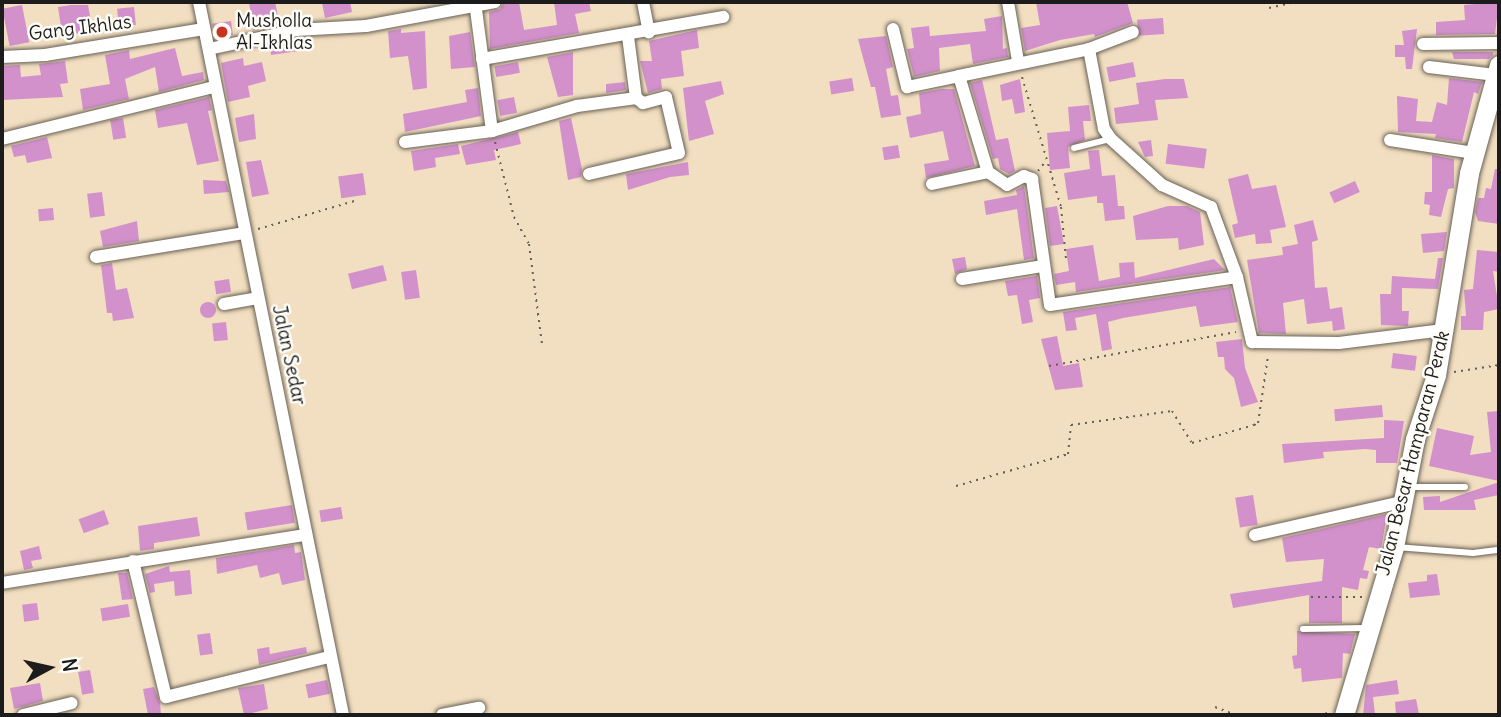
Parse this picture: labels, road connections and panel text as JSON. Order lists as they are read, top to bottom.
{
  "streets": {
    "main road": ["Jalan Besar Hamparan Perak"],
    "street": ["Gang Ikhlas", "Jalan Sedar"]
  },
  "crossings": [
    ["Gang Ikhlas", "Jalan Sedar"]
  ],
  "places": ["Musholla Al-Ikhlas"],
  "north": "right"
}
